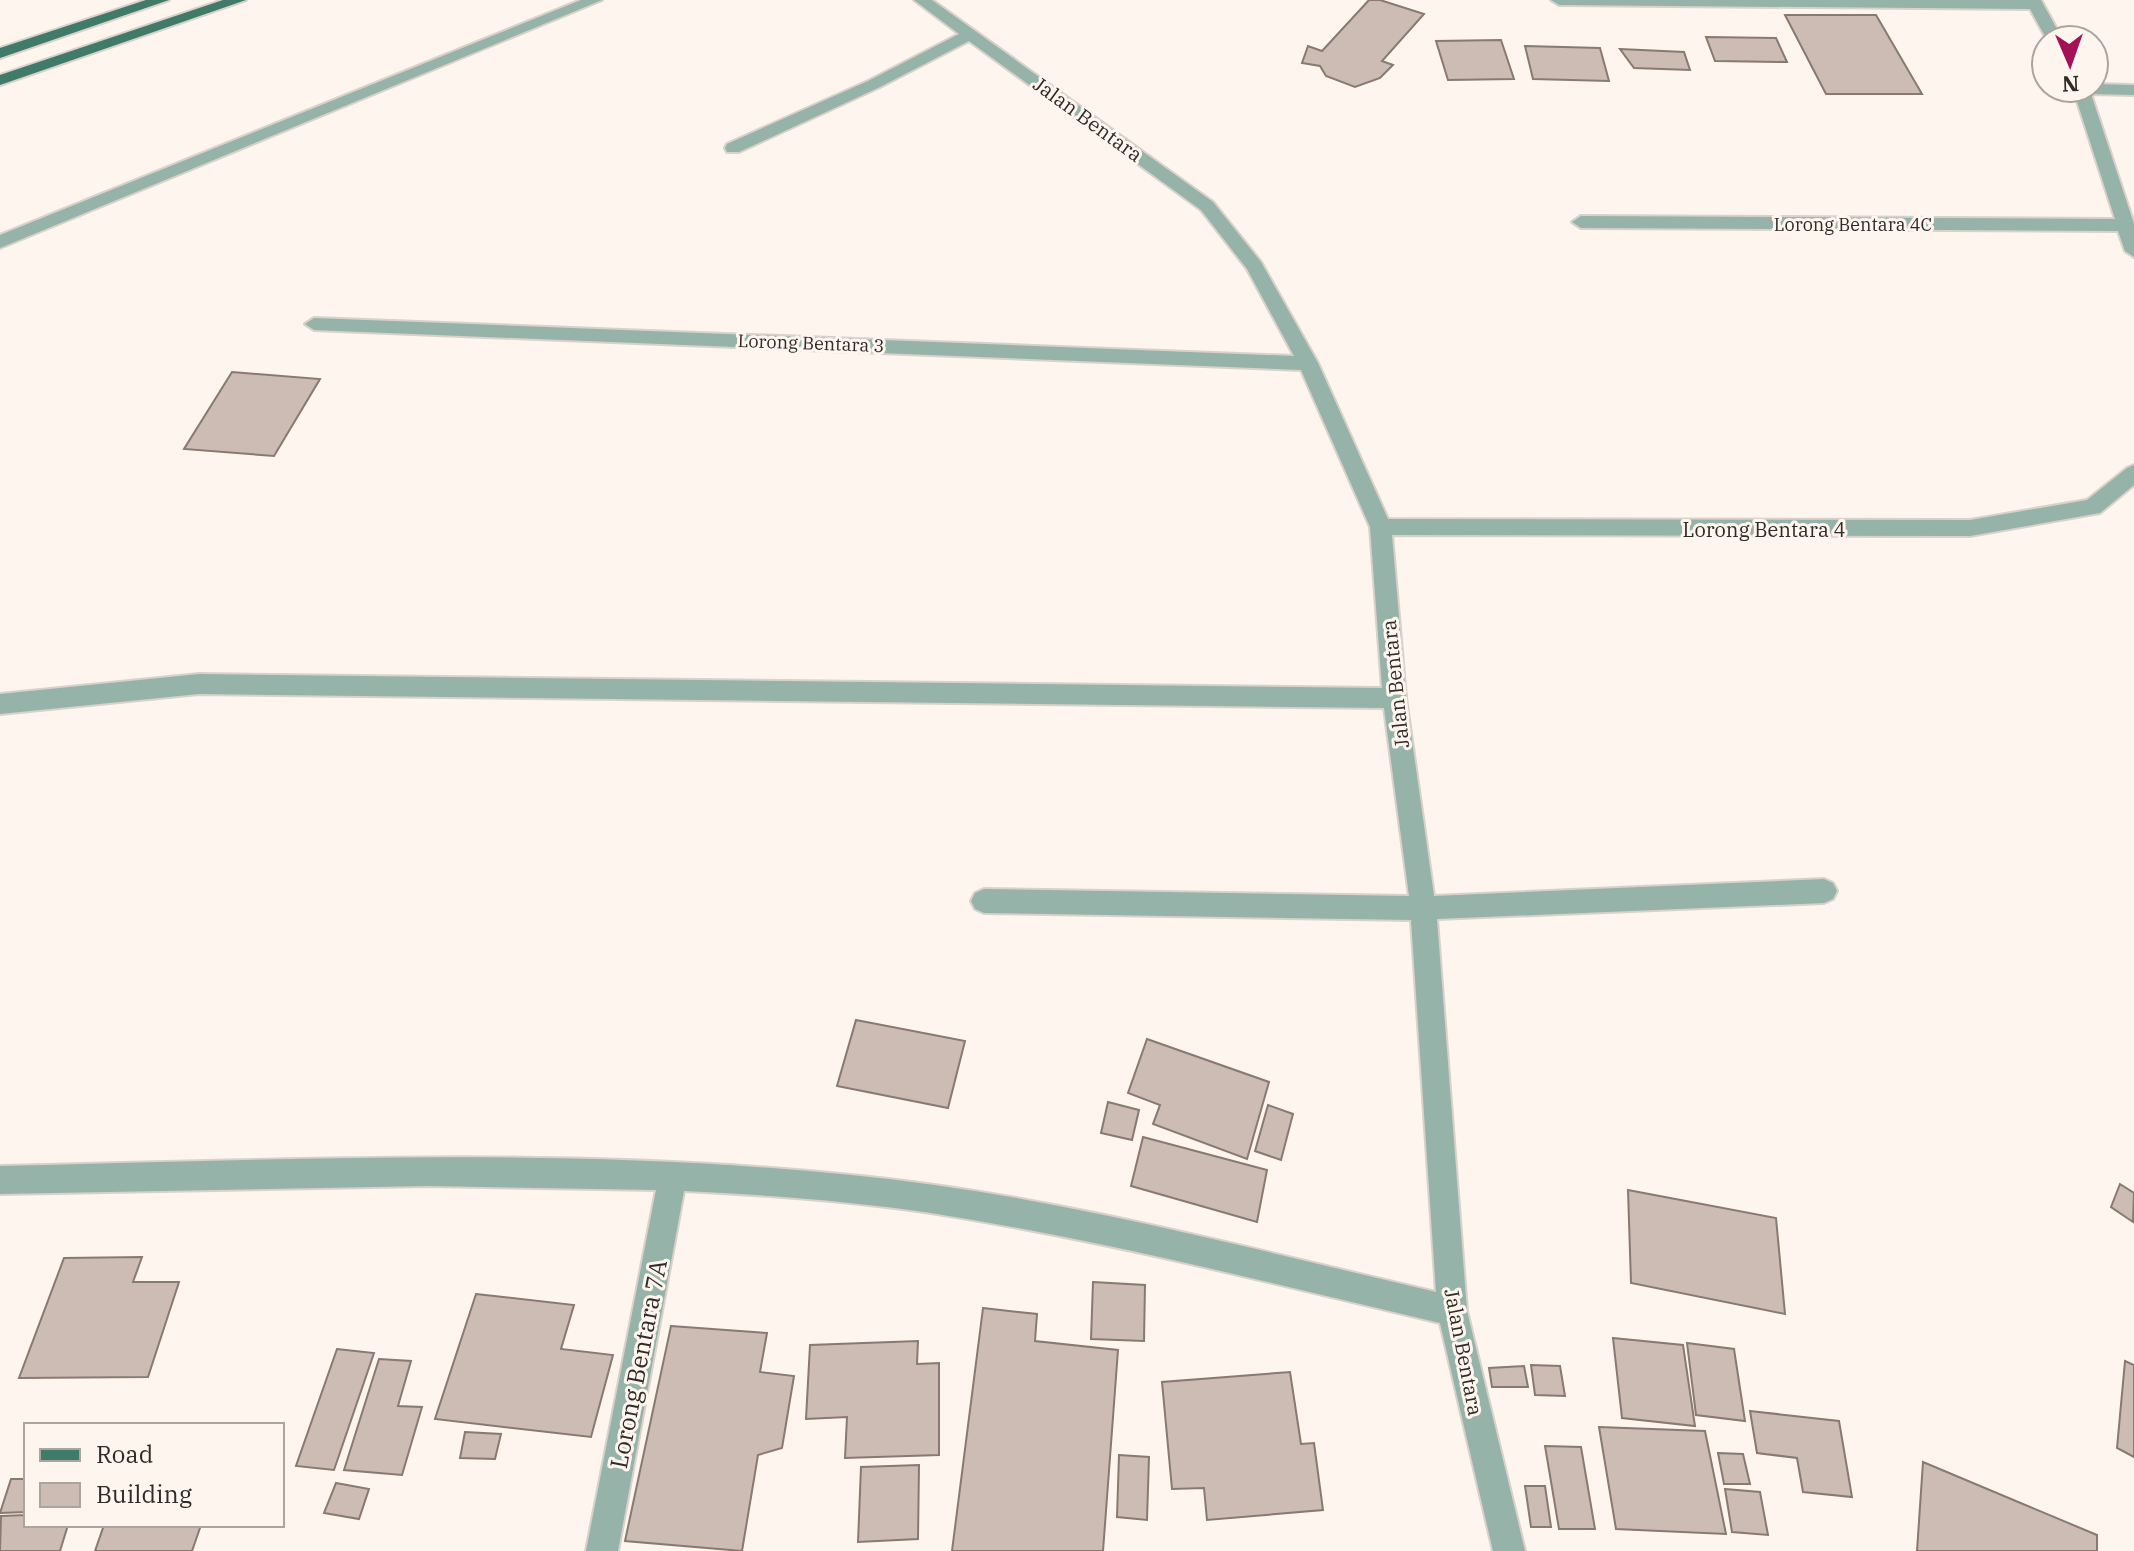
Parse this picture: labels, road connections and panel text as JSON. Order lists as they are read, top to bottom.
{
  "streets": {
    "street": [
      "Jalan Bentara",
      "Lorong Bentara 4C",
      "Lorong Bentara 3",
      "Lorong Bentara 4",
      "Lorong Bentara 7A"
    ]
  },
  "crossings": [
    ["Jalan Bentara", "Lorong Bentara 3"],
    ["Jalan Bentara", "Lorong Bentara 4"]
  ],
  "legend": ["Road", "Building"],
  "north": "bottom"
}
